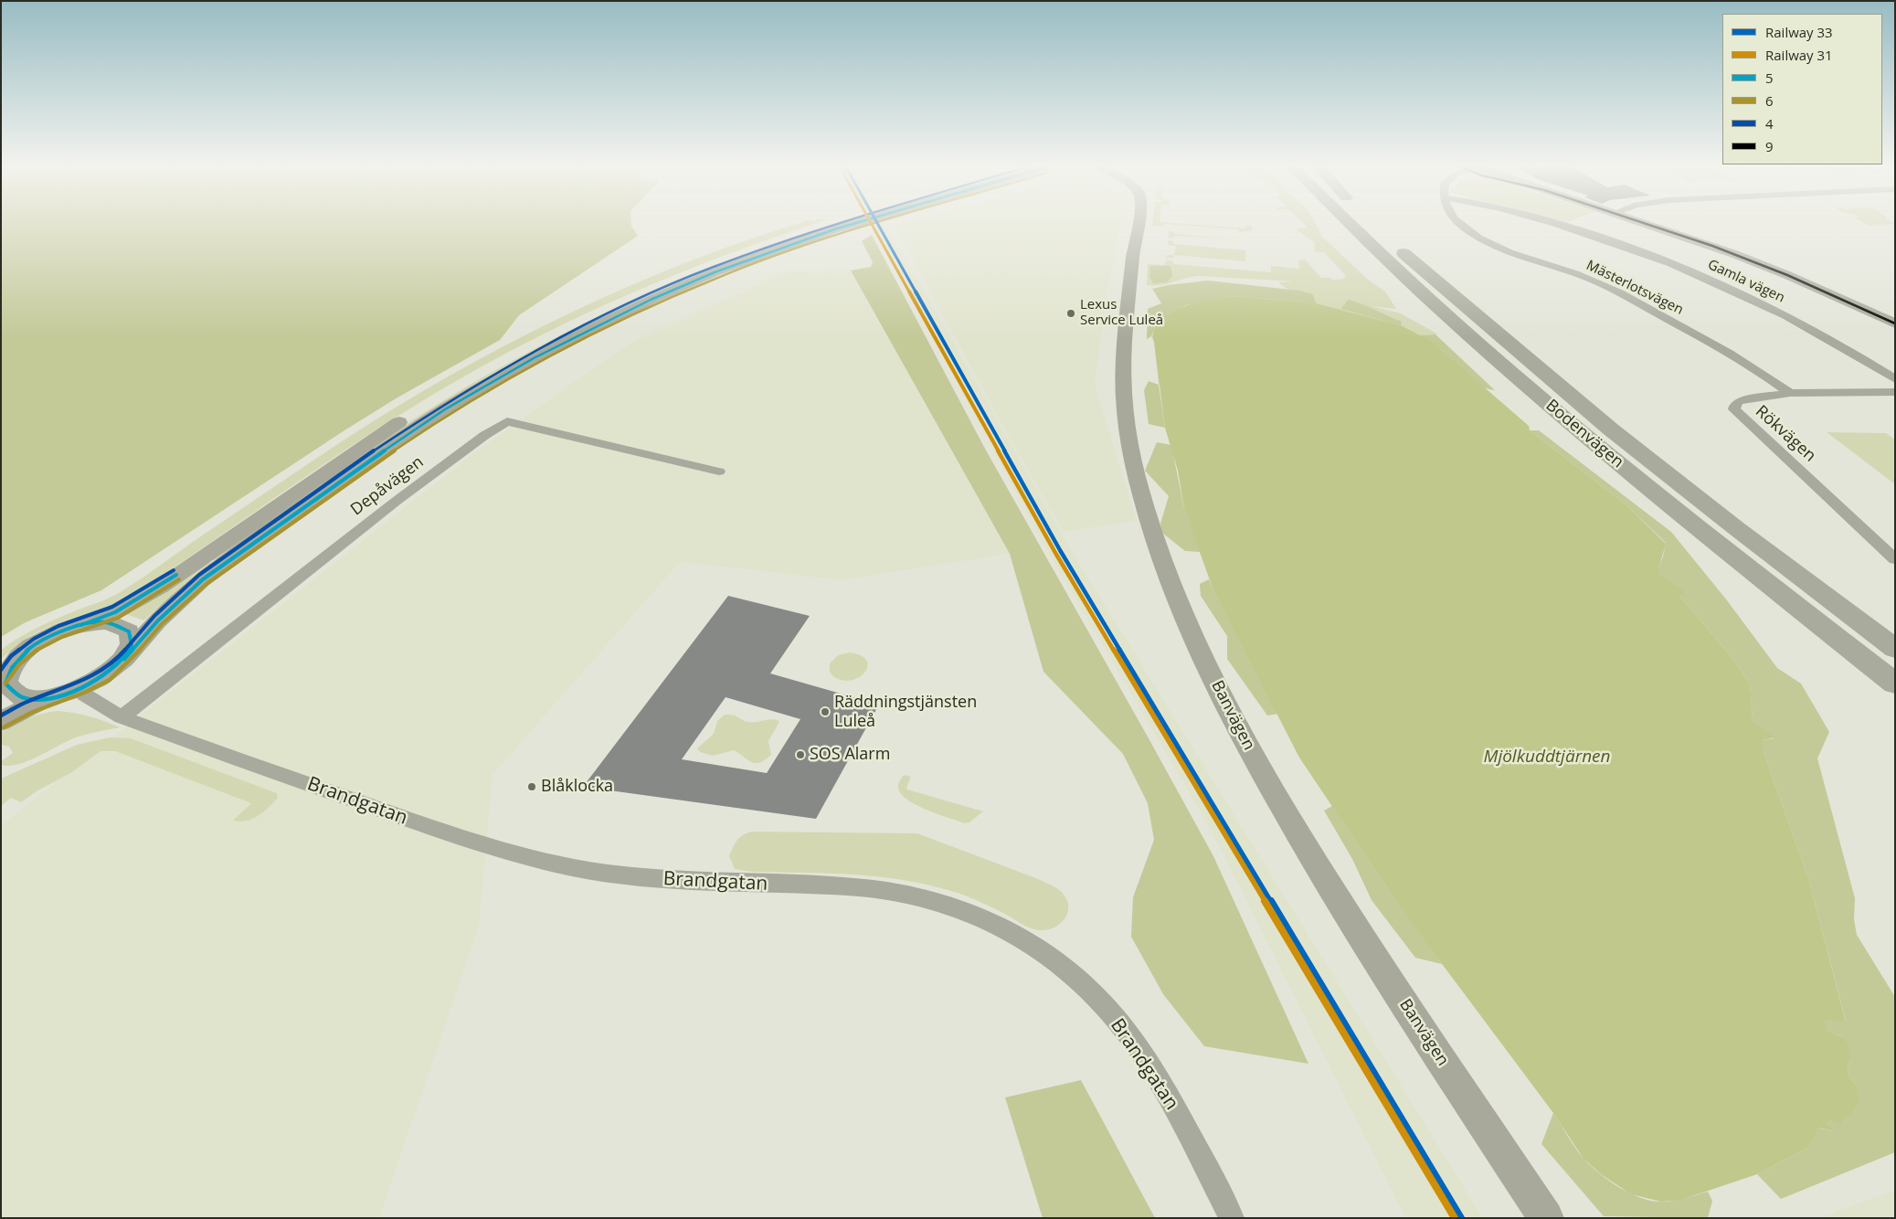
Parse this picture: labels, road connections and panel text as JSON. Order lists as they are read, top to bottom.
{
  "streets": {
    "main road": ["Bodenvägen", "Banvägen"],
    "street": [
      "Gamla vägen",
      "Mästerlotsvägen",
      "Rökvägen",
      "Depåvägen",
      "Brandgatan"
    ]
  },
  "crossings": [
    ["Mästerlotsvägen", "Rökvägen"],
    ["Depåvägen", "Brandgatan"]
  ],
  "water": ["Mjölkuddtjärnen"],
  "places": [
    "Lexus Service Luleå",
    "Räddningstjänsten Luleå",
    "SOS Alarm",
    "Blåklocka"
  ],
  "lines": [
    "rail line 33",
    "rail line 31",
    "transit line 5",
    "transit line 6",
    "transit line 4",
    "transit line 9"
  ],
  "legend": [
    "Railway 33",
    "Railway 31",
    "5",
    "6",
    "4",
    "9"
  ]
}
